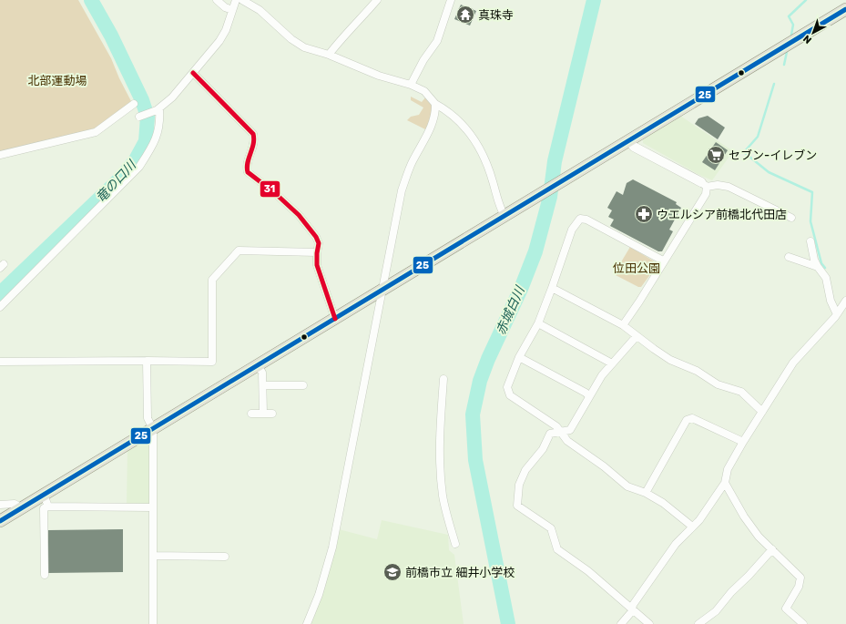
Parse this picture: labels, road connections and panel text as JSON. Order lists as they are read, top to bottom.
{
  "water": ["竜の口川", "赤城白川"],
  "parks": ["北部運動場", "位田公園"],
  "places": {
    "temple": ["真珠寺"],
    "supermarket": ["セブン-イレブン"],
    "pharmacy": ["ウエルシア前橋北代田店"],
    "school or university": ["前橋市立 細井小学校"]
  },
  "lines": ["transit line 25", "transit line 31"],
  "north": "bottom left"
}
